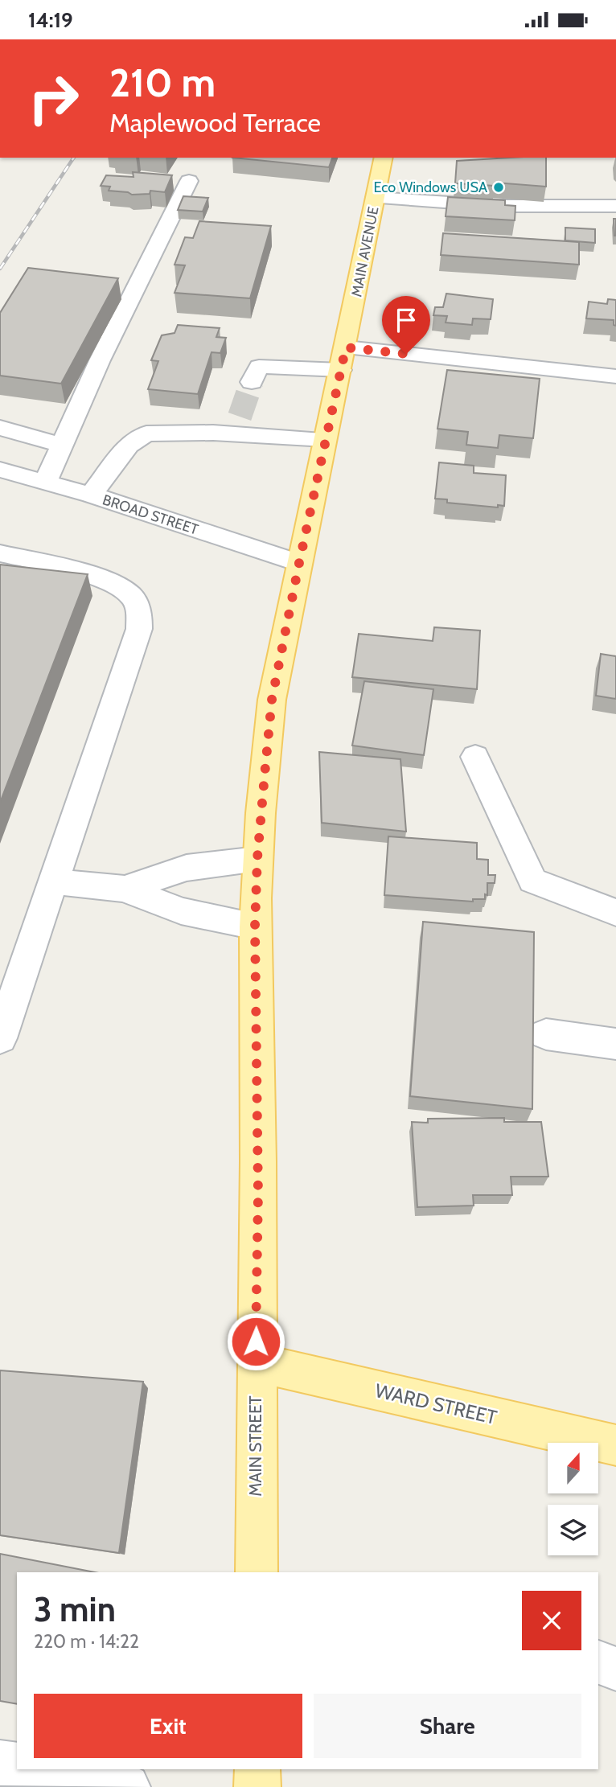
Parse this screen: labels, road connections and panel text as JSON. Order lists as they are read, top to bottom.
{
  "streets": {
    "main road": ["MAIN AVENUE", "WARD STREET", "MAIN STREET"],
    "street": ["BROAD STREET"]
  },
  "crossings": [
    ["MAIN AVENUE", "MAIN STREET"],
    ["BROAD STREET", "MAIN STREET"],
    ["WARD STREET", "MAIN STREET"]
  ],
  "places": ["Eco Windows USA"],
  "north": "top",
  "page": {
    "status": "14:19",
    "turn": ["210 m", "Maplewood Terrace"],
    "heading": ["3 min", "220 m · 14:22"],
    "buttons": ["Exit", "Share"]
  }
}
